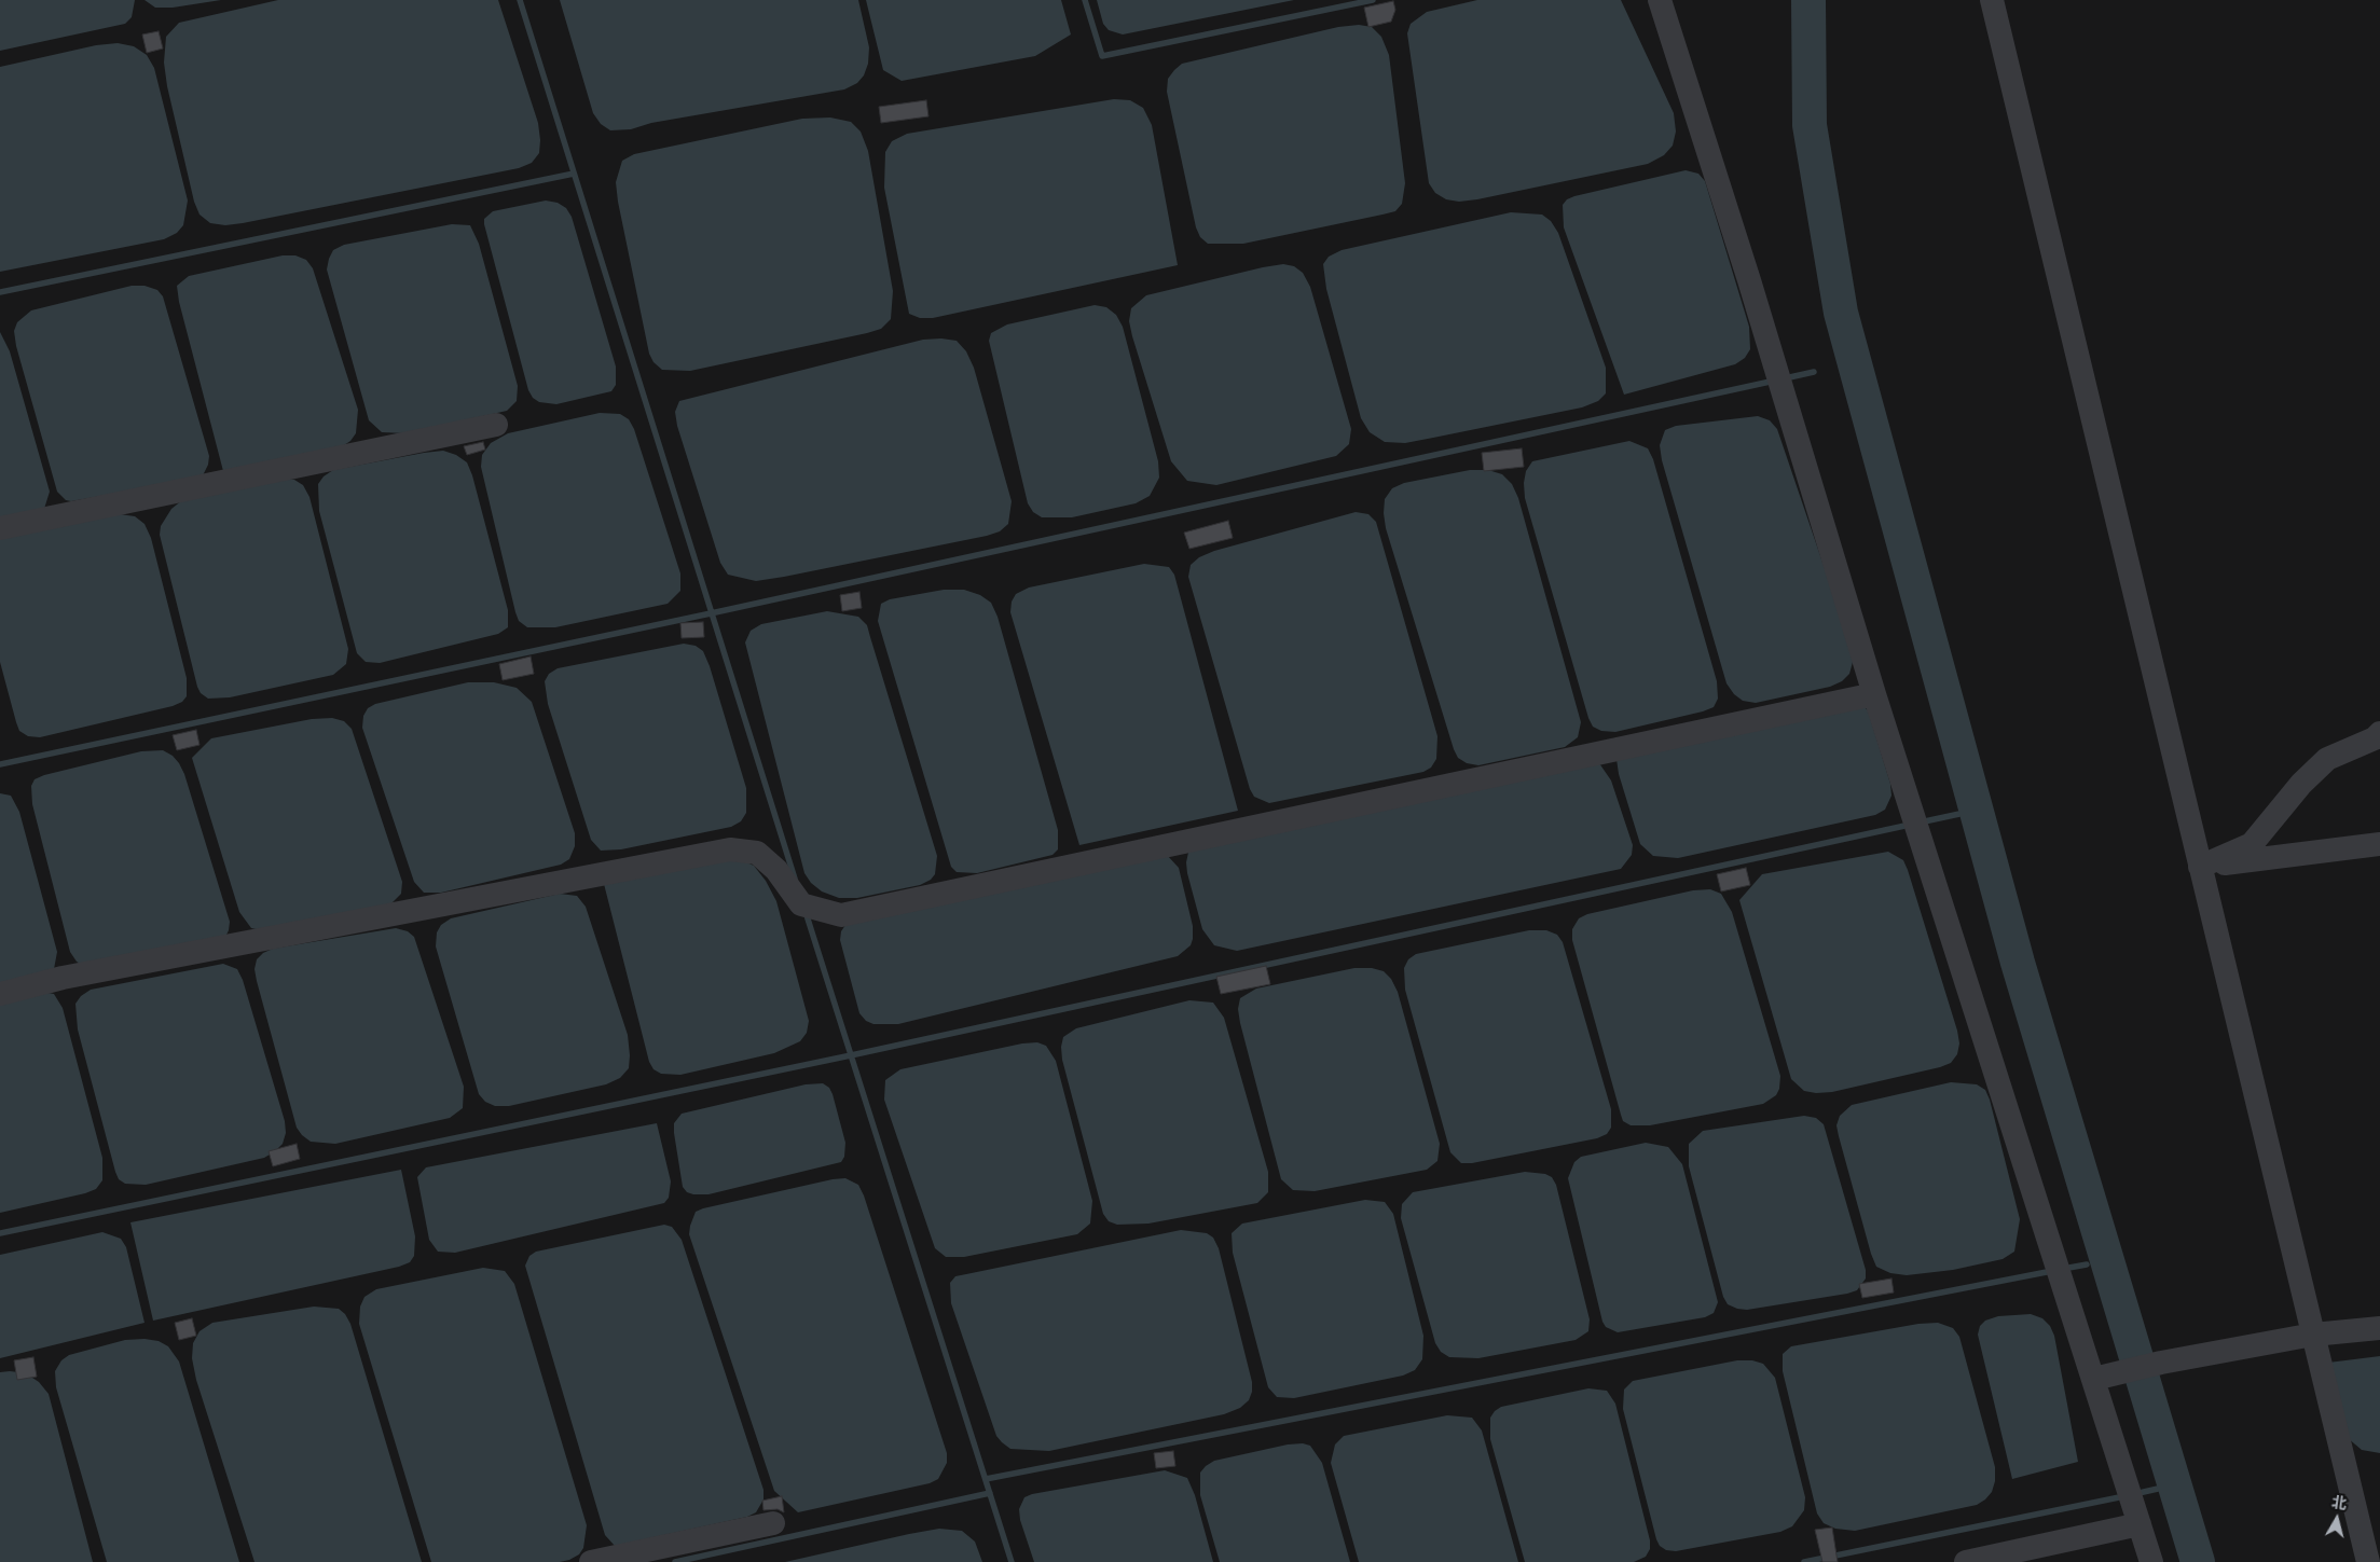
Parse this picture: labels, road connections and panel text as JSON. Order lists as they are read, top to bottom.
{
  "north": "top"
}
